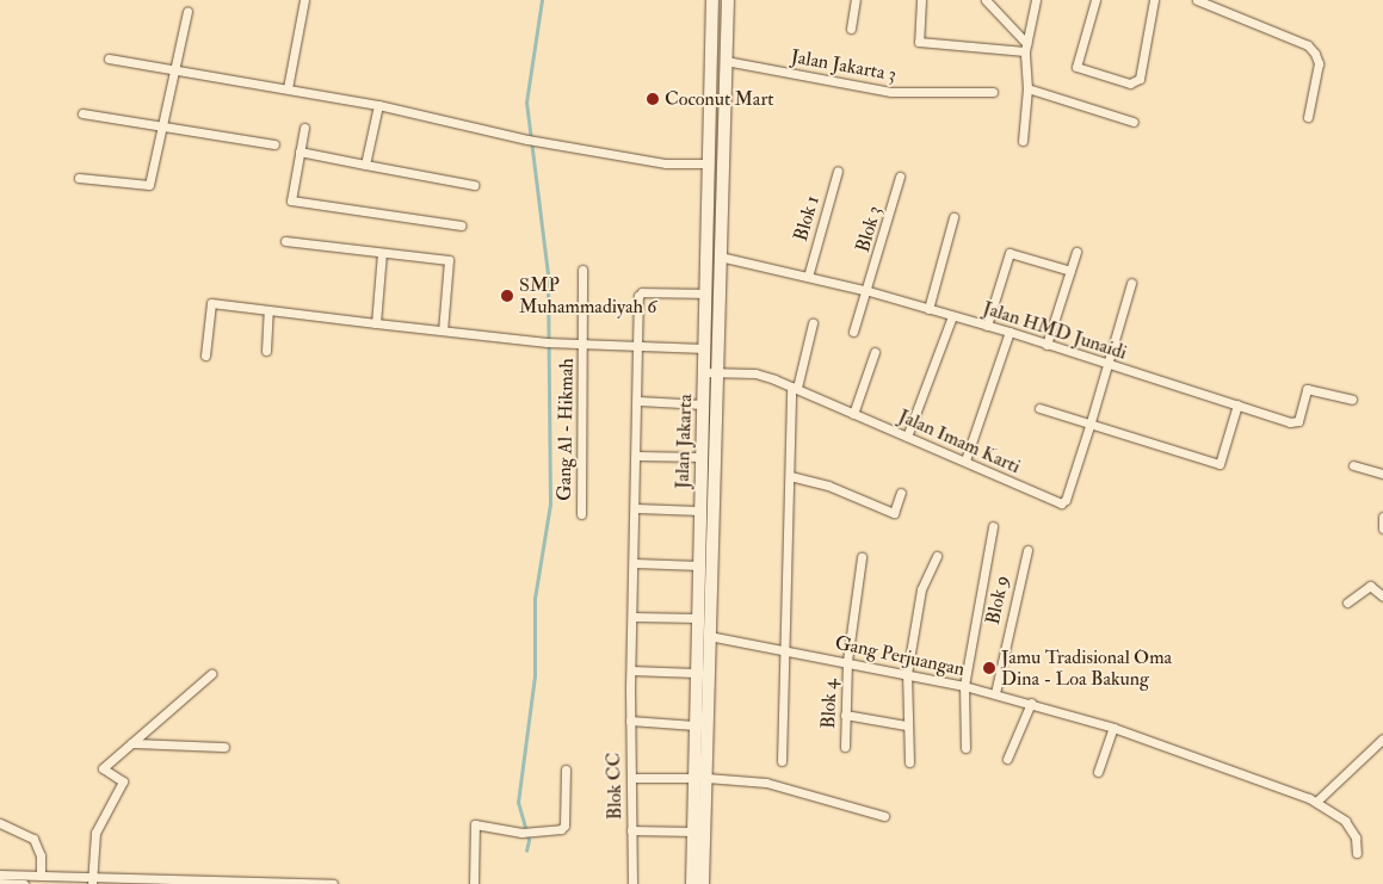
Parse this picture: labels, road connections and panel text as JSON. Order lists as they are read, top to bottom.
{
  "streets": {
    "main road": ["Jalan Jakarta"],
    "street": [
      "Jalan Jakarta 3",
      "Blok 1",
      "Blok 3",
      "Jalan HMD Junaidi",
      "Gang Al - Hikmah",
      "Jalan Imam Karti",
      "Blok 9",
      "Gang Perjuangan",
      "Blok 4",
      "Blok CC"
    ]
  },
  "crossings": [
    ["Jalan Jakarta 3", "Jalan Jakarta"],
    ["Blok 1", "Jalan HMD Junaidi"],
    ["Blok 3", "Jalan HMD Junaidi"],
    ["Jalan HMD Junaidi", "Jalan Jakarta"],
    ["Jalan HMD Junaidi", "Jalan Imam Karti"],
    ["Jalan Jakarta", "Jalan Imam Karti"],
    ["Jalan Jakarta", "Gang Perjuangan"],
    ["Jalan Jakarta", "Blok CC"],
    ["Blok 9", "Gang Perjuangan"],
    ["Gang Perjuangan", "Blok 4"]
  ],
  "places": ["Coconut Mart", "SMP Muhammadiyah 6", "Jamu Tradisional Oma Dina - Loa Bakung"]
}
